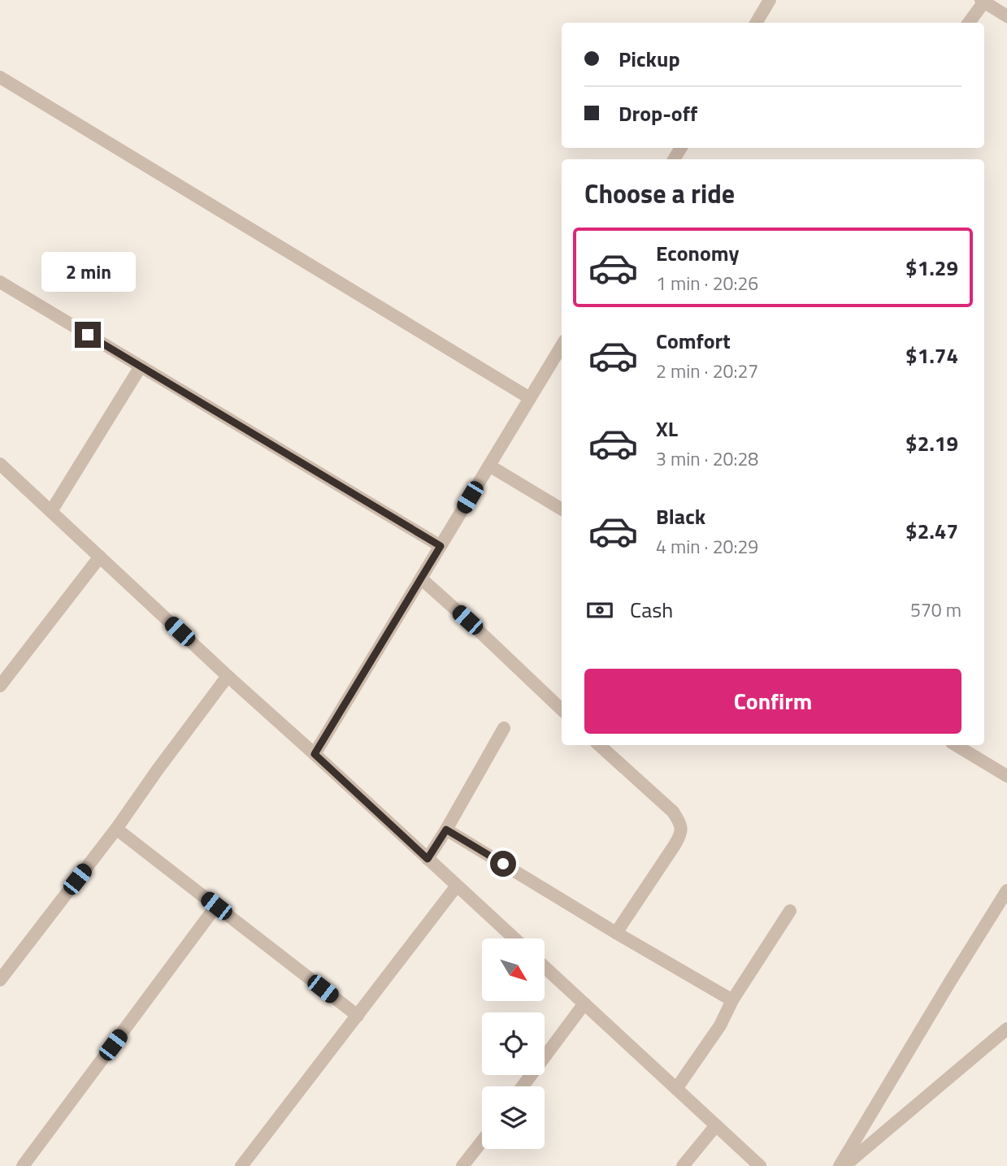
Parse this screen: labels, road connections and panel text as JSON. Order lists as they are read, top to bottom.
{
  "north": "bottom right",
  "page": {
    "banner": ["Pickup", "Drop-off"],
    "heading": "Choose a ride",
    "list": [
      {
        "name": "Economy",
        "note": "1 min · 20:26",
        "value": "$1.29"
      },
      {
        "name": "Comfort",
        "note": "2 min · 20:27",
        "value": "$1.74"
      },
      {
        "name": "XL",
        "note": "3 min · 20:28",
        "value": "$2.19"
      },
      {
        "name": "Black",
        "note": "4 min · 20:29",
        "value": "$2.47"
      }
    ],
    "bubble": "2 min",
    "pay": ["Cash", "570 m"],
    "buttons": "Confirm"
  }
}
